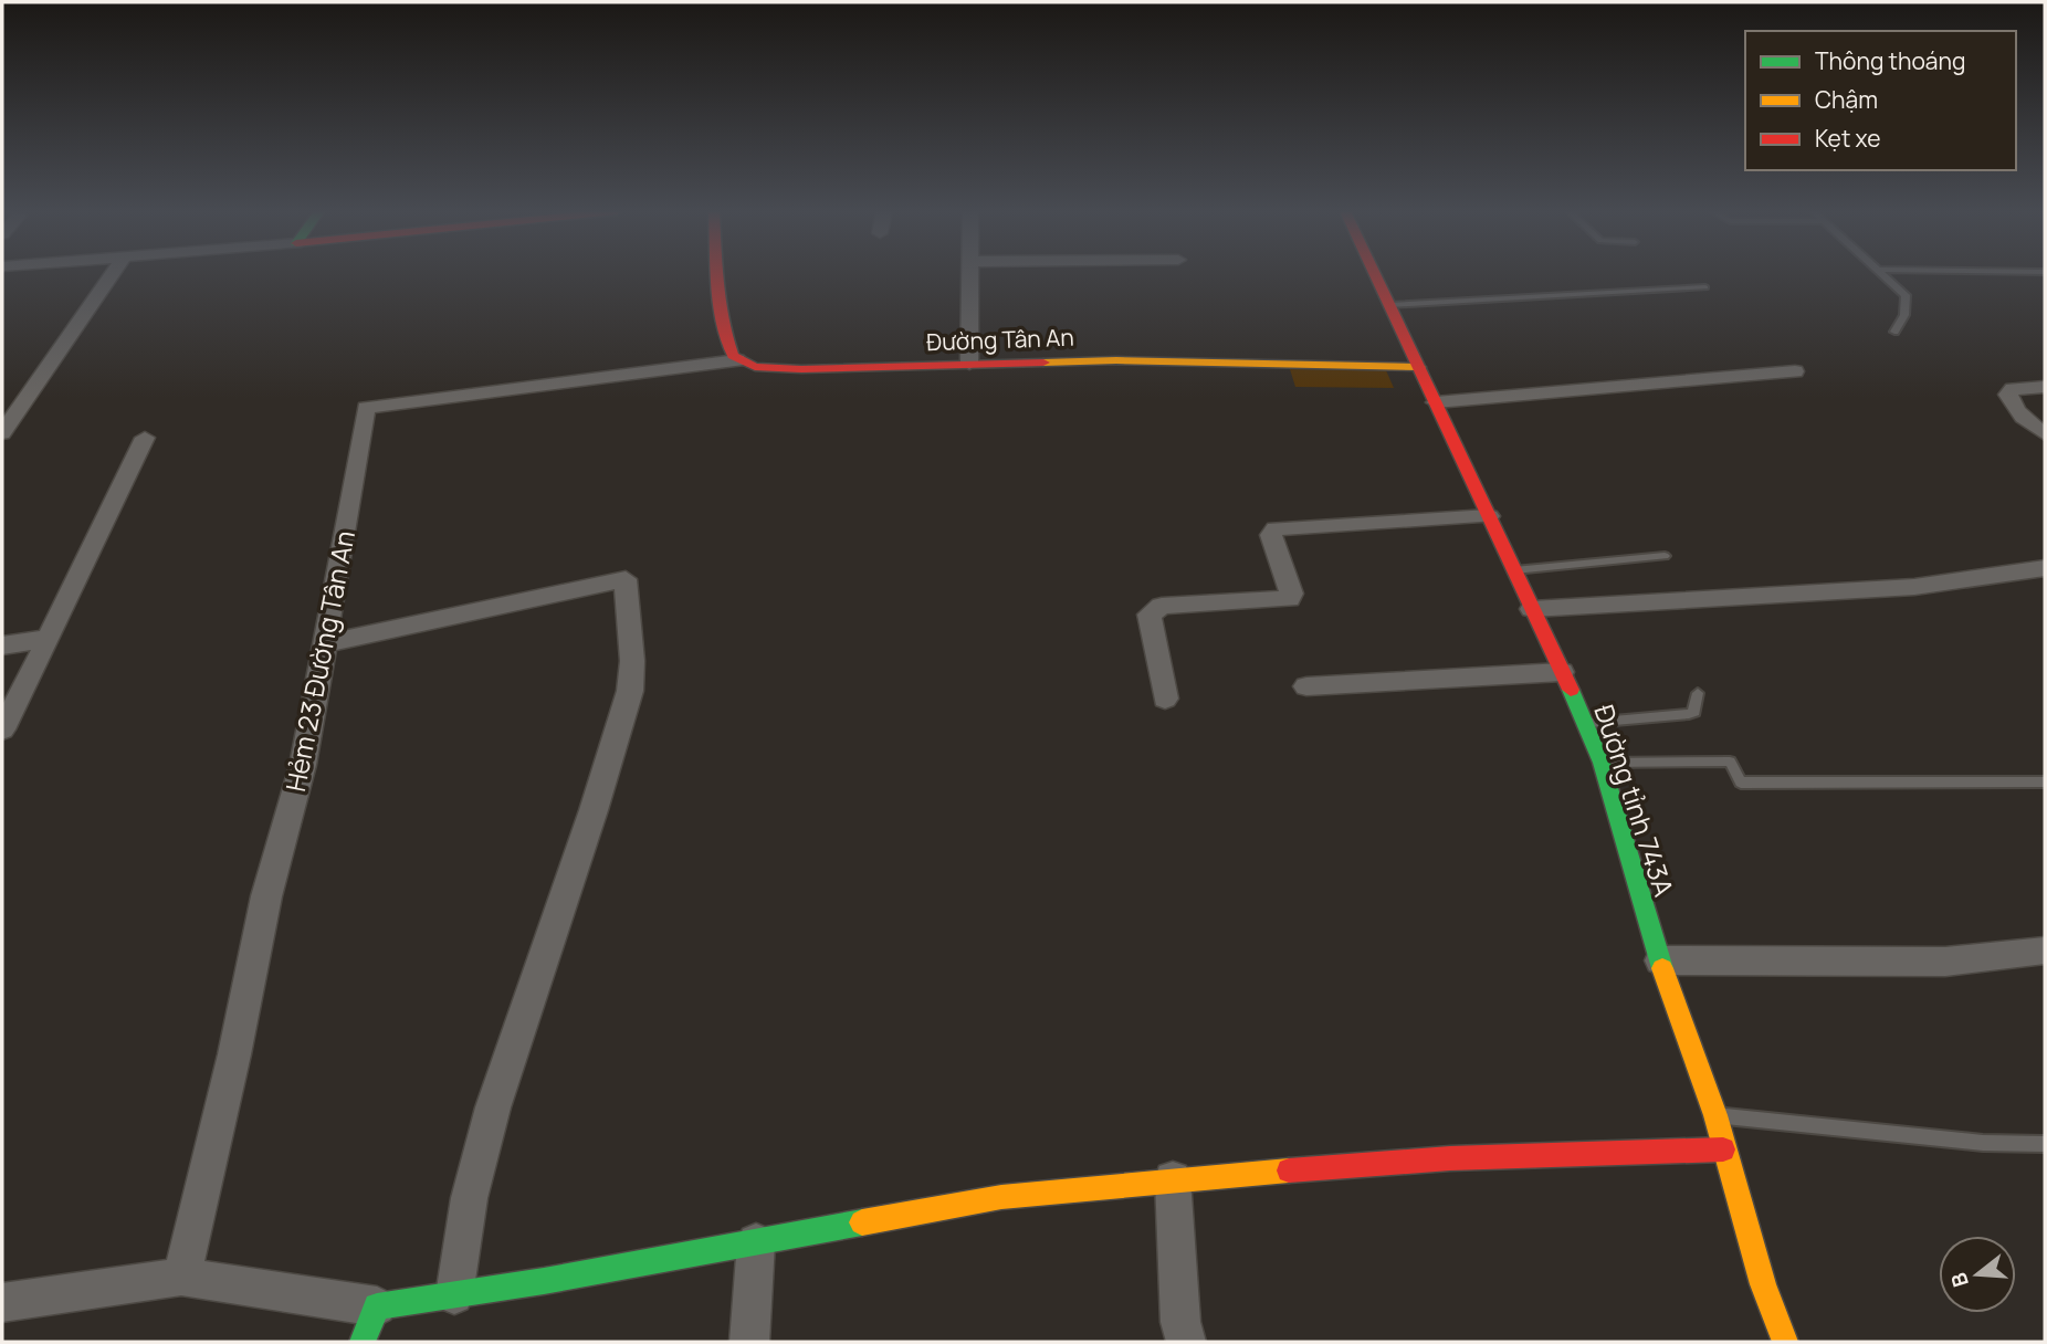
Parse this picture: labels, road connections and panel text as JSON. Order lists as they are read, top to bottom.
{
  "streets": {
    "street": ["Đường Tân An", "Hẻm 23 Đường Tân An", "Đường tỉnh 743A"]
  },
  "crossings": [
    ["Đường Tân An", "Hẻm 23 Đường Tân An"],
    ["Đường Tân An", "Đường tỉnh 743A"]
  ],
  "legend": ["Thông thoáng", "Chậm", "Kẹt xe"],
  "north": "left"
}
